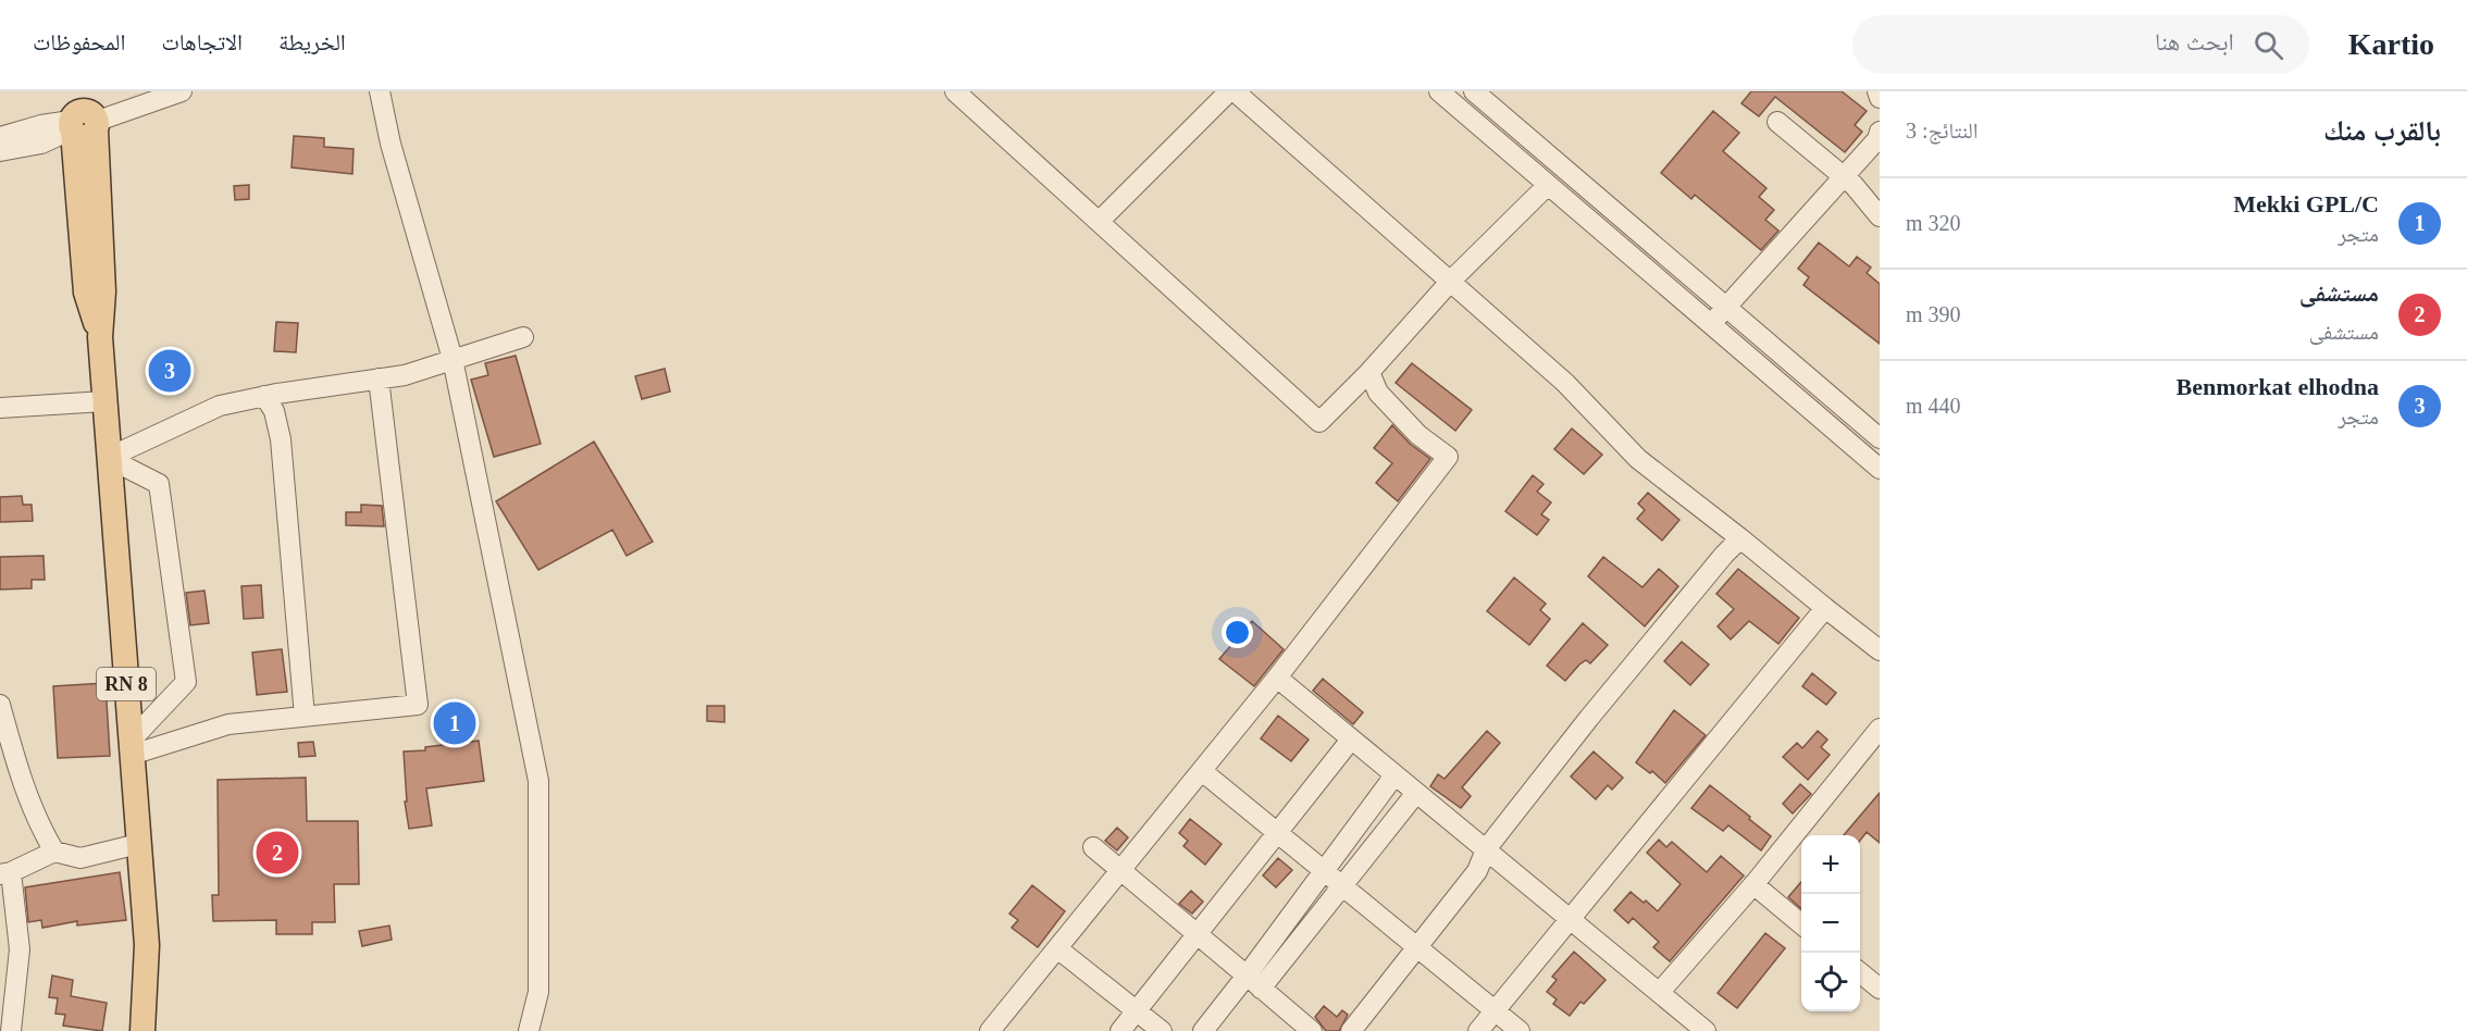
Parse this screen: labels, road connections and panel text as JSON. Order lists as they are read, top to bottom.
{
  "streets": {
    "main road": ["RN 8"]
  },
  "page": {
    "header": "Kartio",
    "search": "ابحث هنا",
    "nav": ["الخريطة", "الاتجاهات", "المحفوظات"],
    "heading": ["بالقرب منك", "النتائج: 3"],
    "list": [
      {
        "mark": "1",
        "name": "Mekki GPL/C",
        "note": "متجر",
        "value": "320 m"
      },
      {
        "mark": "2",
        "name": "مستشفى",
        "note": "مستشفى",
        "value": "390 m"
      },
      {
        "mark": "3",
        "name": "Benmorkat elhodna",
        "note": "متجر",
        "value": "440 m"
      }
    ],
    "pins": ["3", "1", "2"],
    "map_buttons": ["+", "−"]
  }
}
